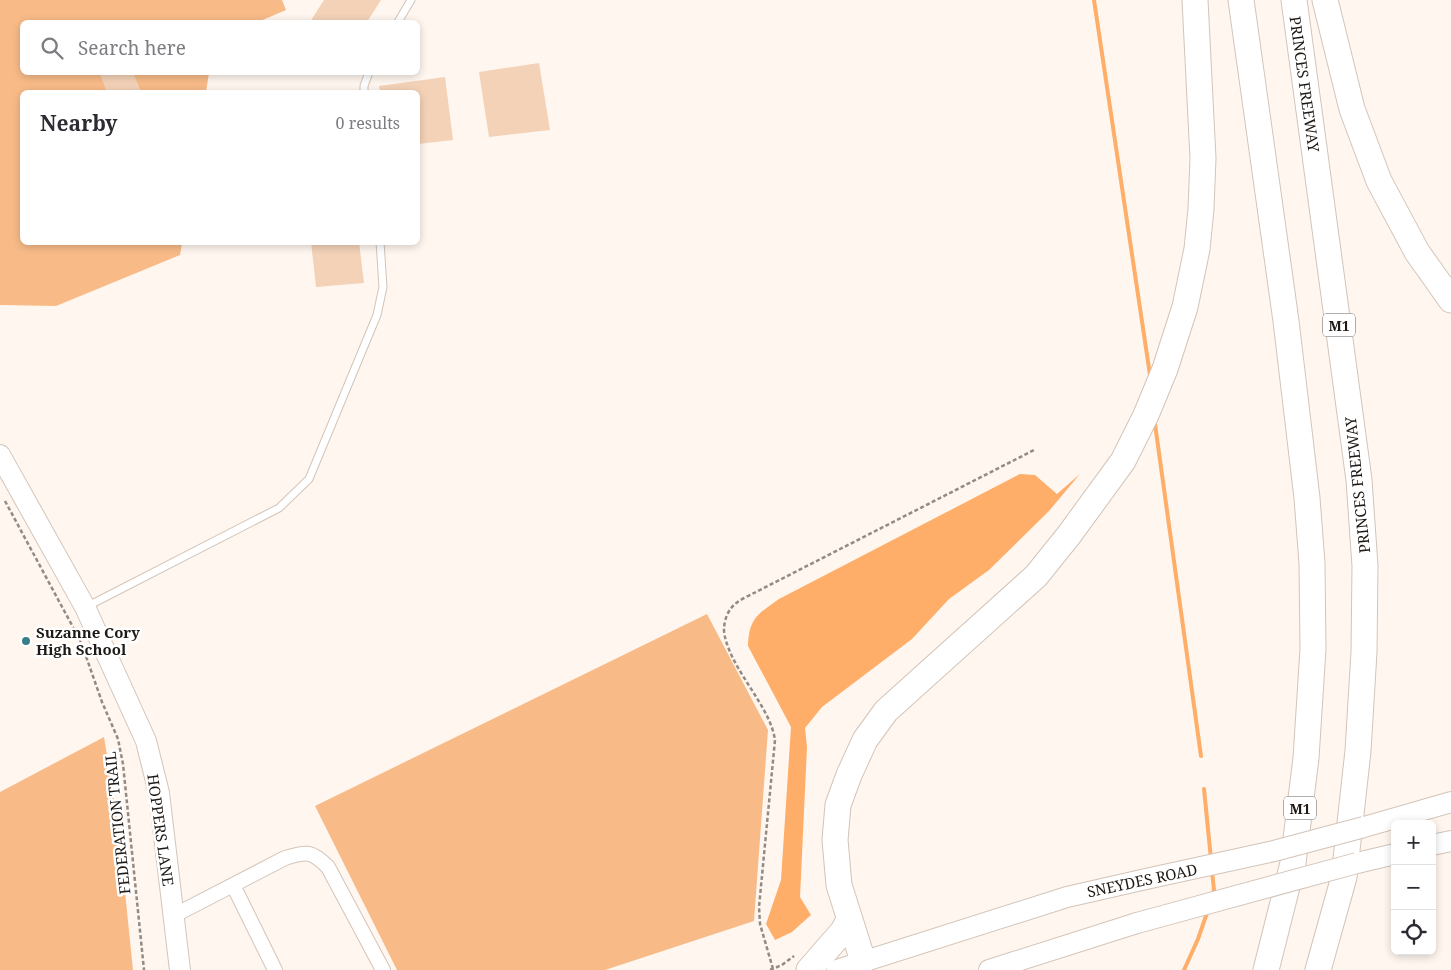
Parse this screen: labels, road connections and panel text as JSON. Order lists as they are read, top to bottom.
{
  "streets": {
    "highway": ["PRINCES FREEWAY", "M1"],
    "main road": ["HOPPERS LANE", "SNEYDES ROAD"],
    "path": ["FEDERATION TRAIL"]
  },
  "places": ["Suzanne Cory High School"],
  "page": {
    "search": "Search here",
    "heading": ["Nearby", "0 results"],
    "map_buttons": ["+", "−"]
  }
}
